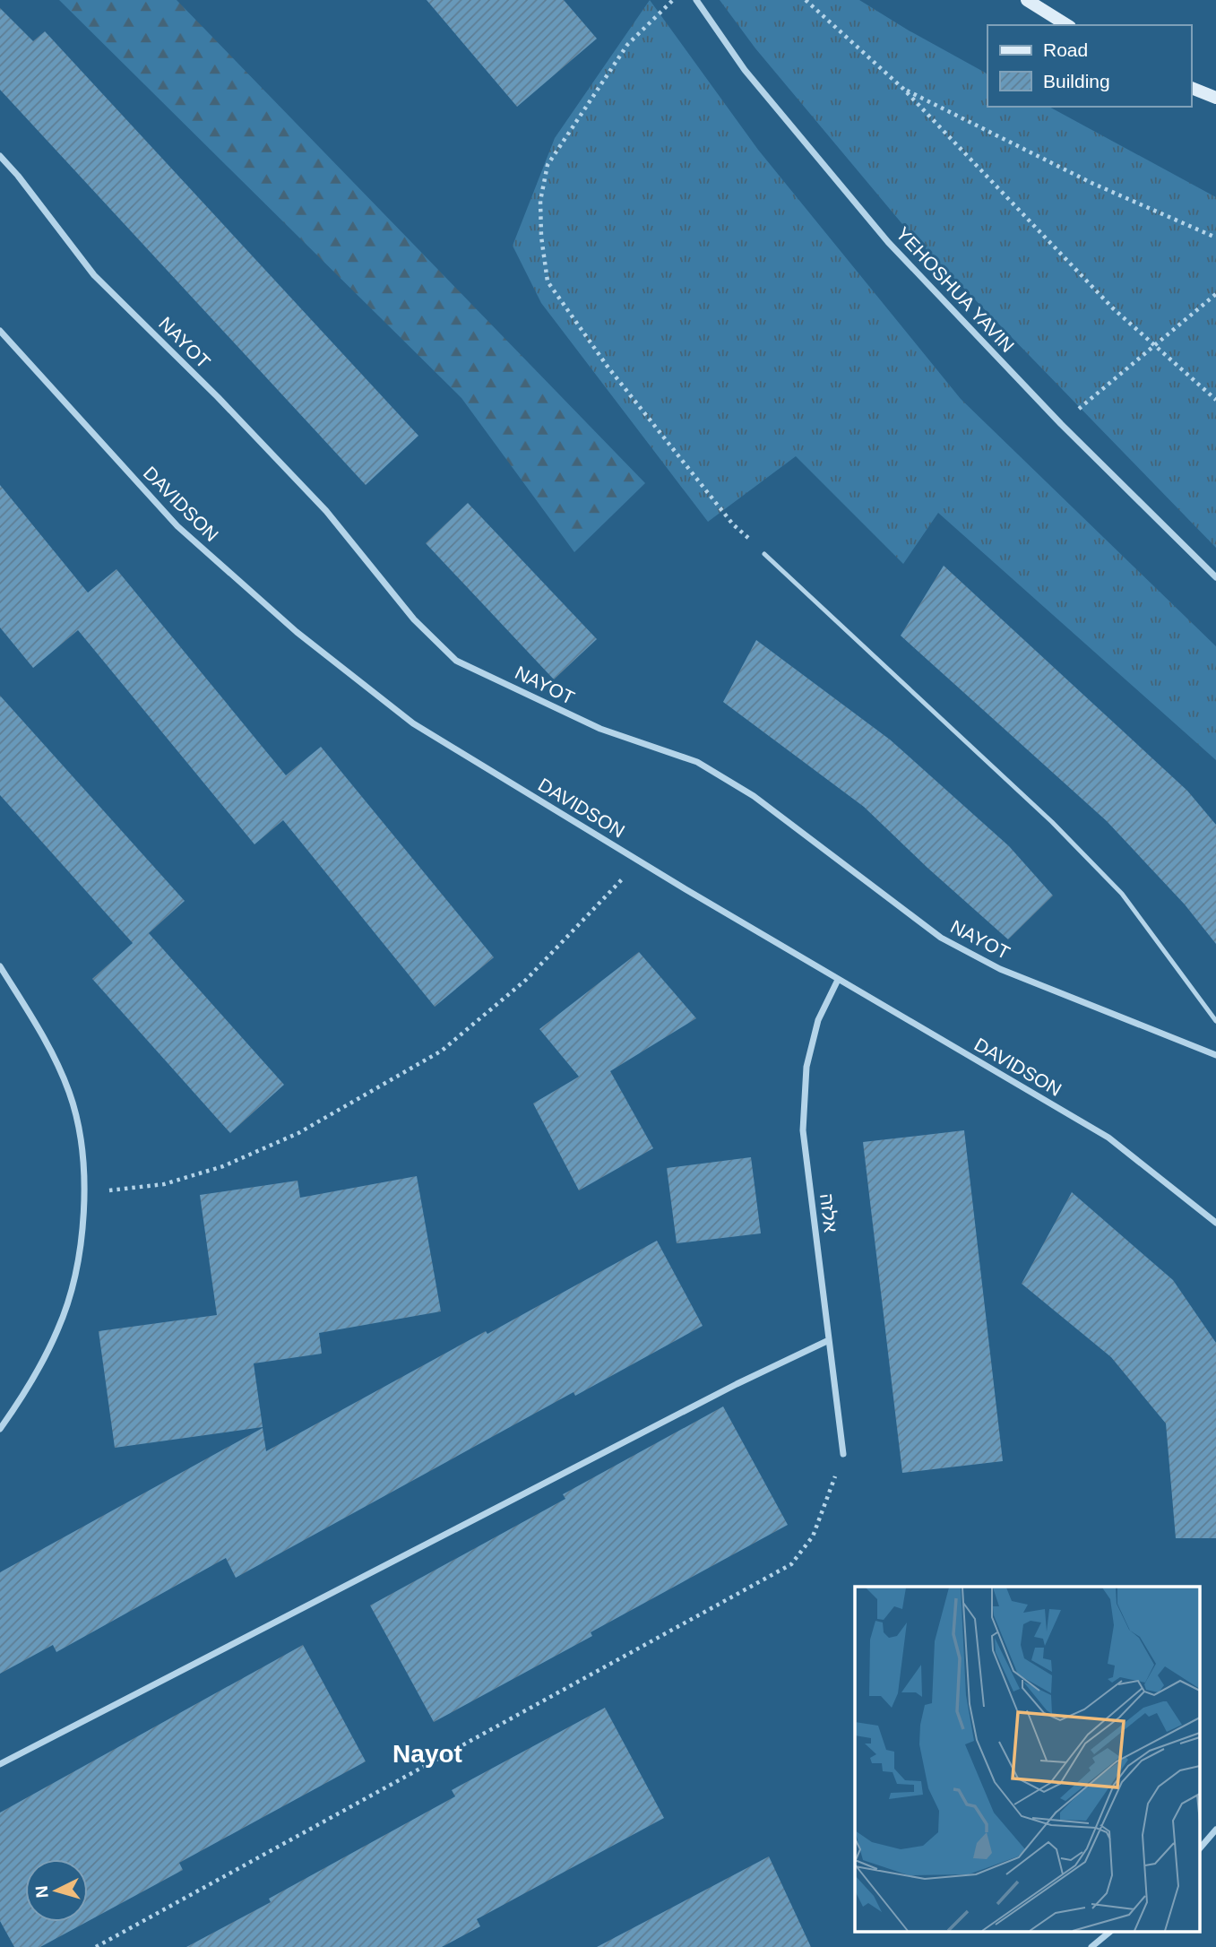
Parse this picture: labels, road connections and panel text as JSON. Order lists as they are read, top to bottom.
{
  "streets": {
    "street": [
      "YEHOSHUA YAVIN",
      "NAYOT",
      "DAVIDSON",
      "אלזה"
    ]
  },
  "crossings": [
    ["DAVIDSON", "אלזה"]
  ],
  "districts": ["Nayot"],
  "legend": ["Road", "Building"],
  "north": "left"
}
